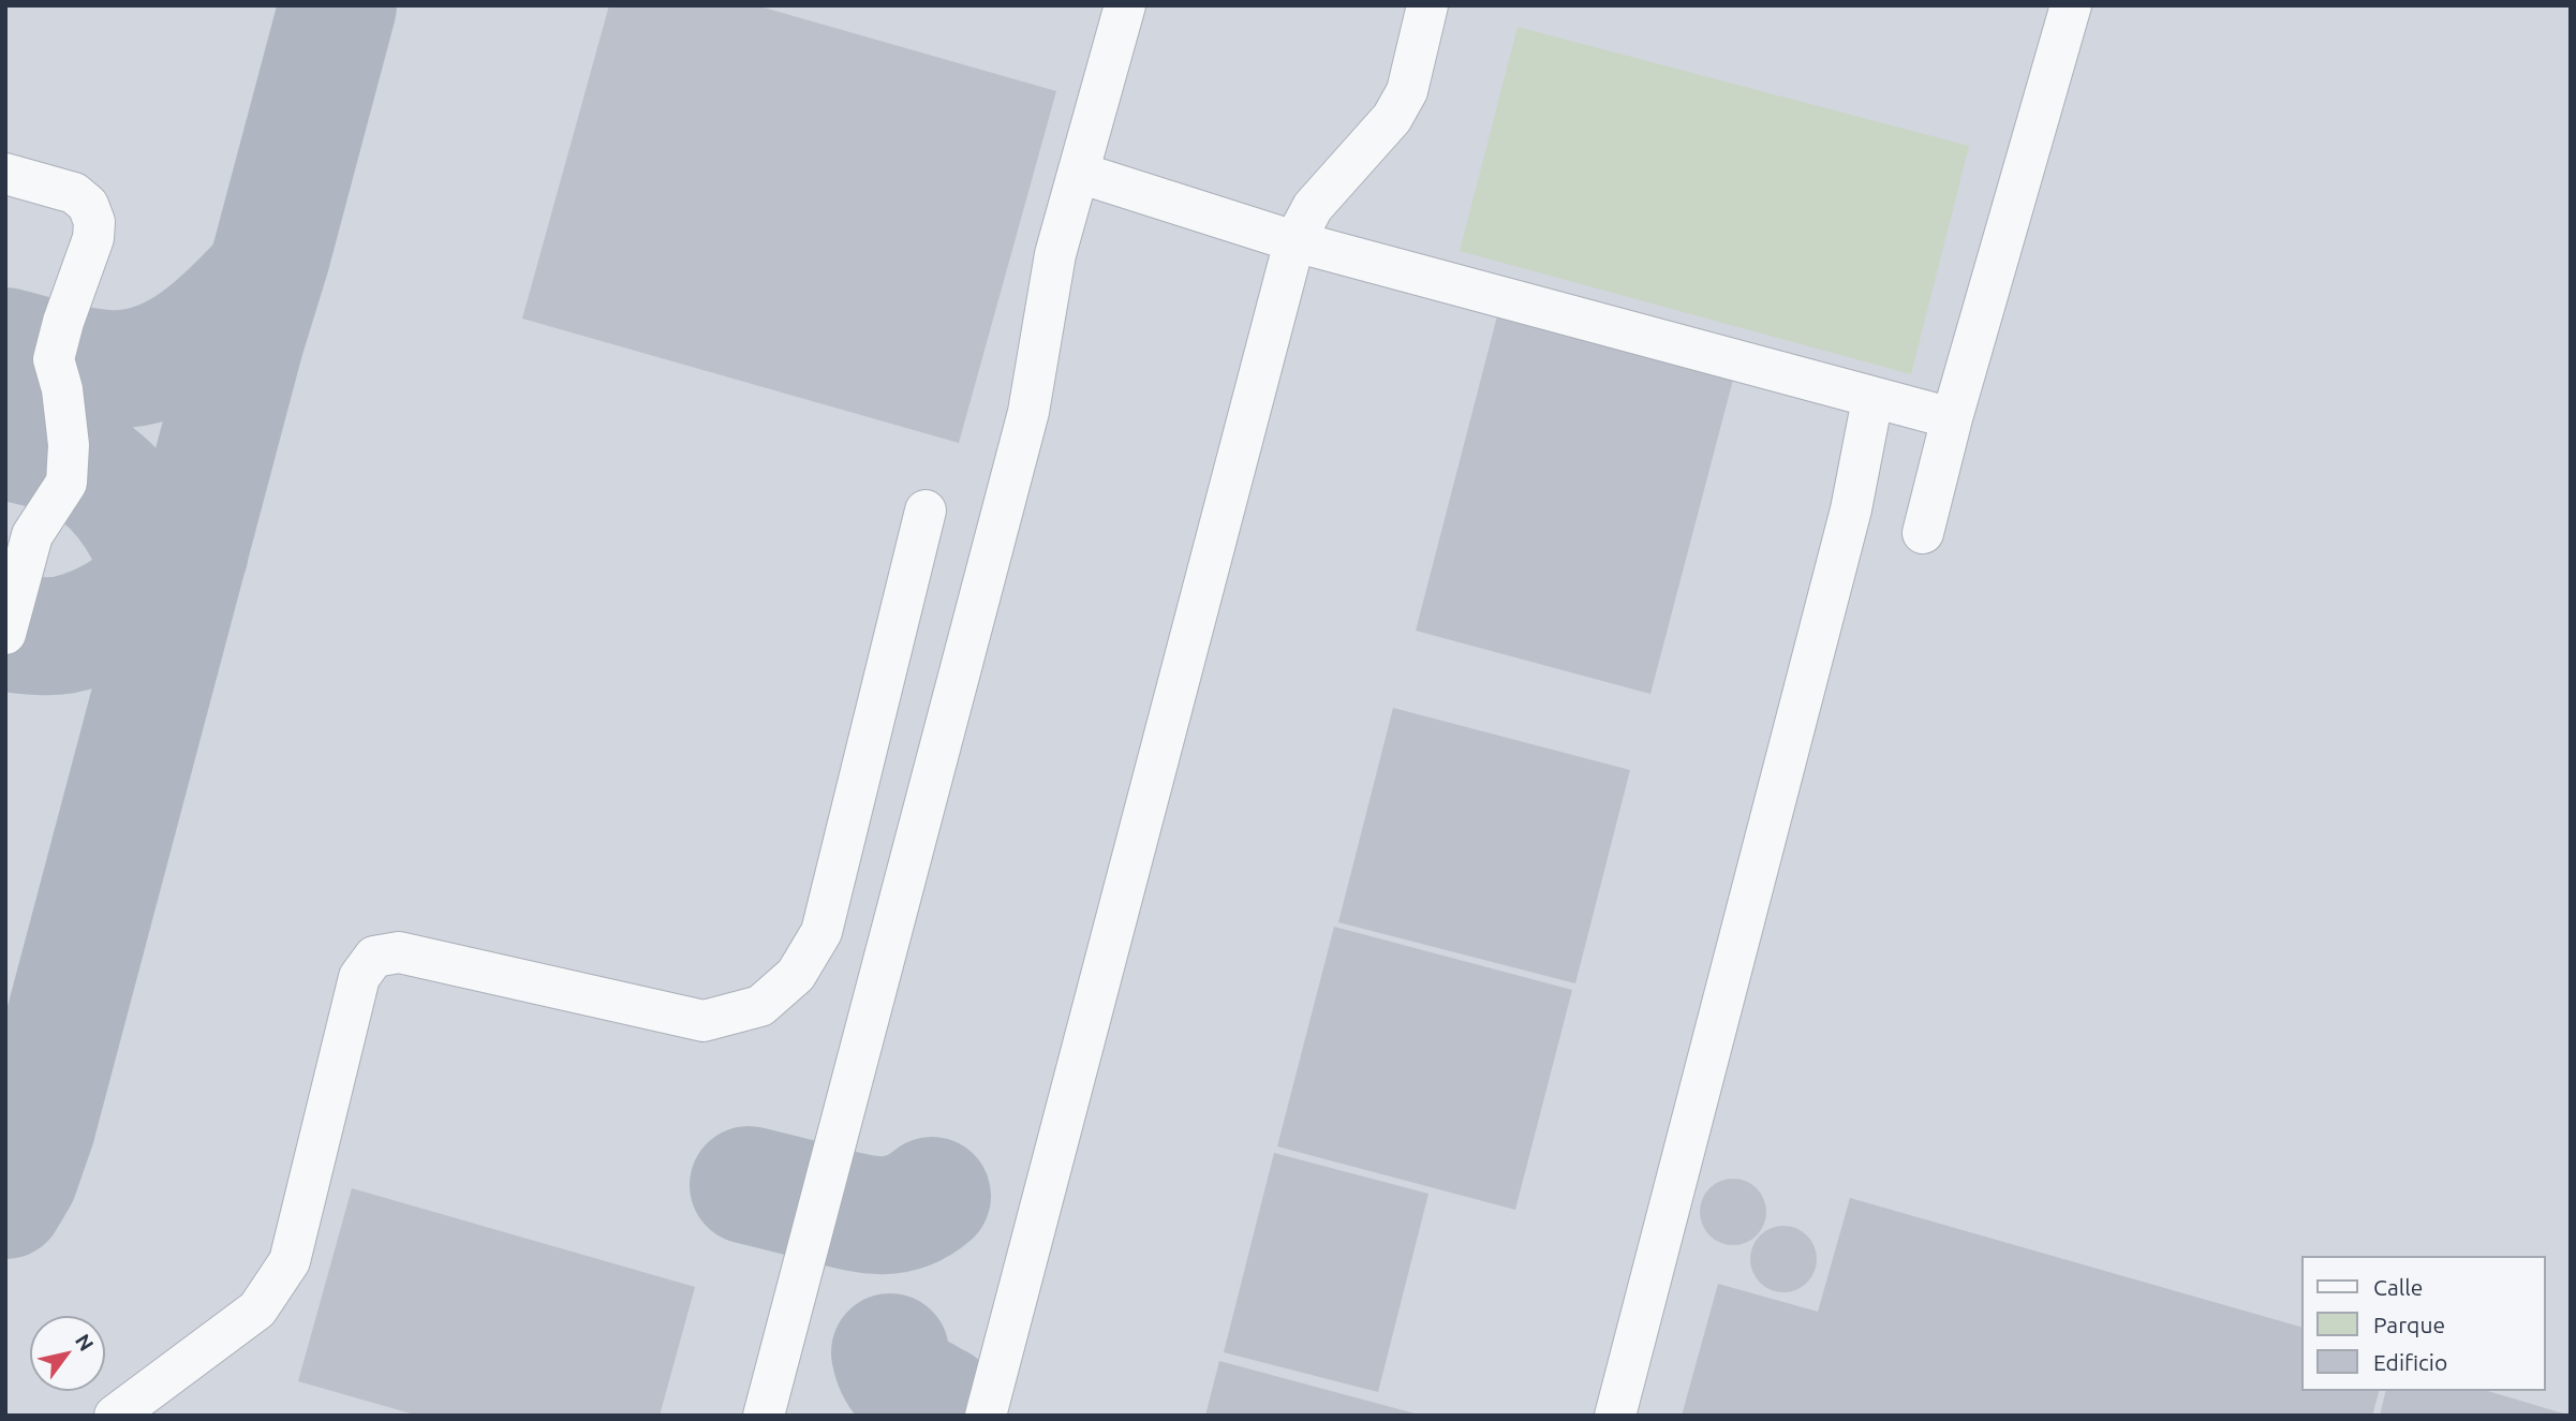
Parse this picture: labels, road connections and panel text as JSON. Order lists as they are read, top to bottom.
{
  "legend": ["Calle", "Parque", "Edificio"],
  "north": "top right"
}
